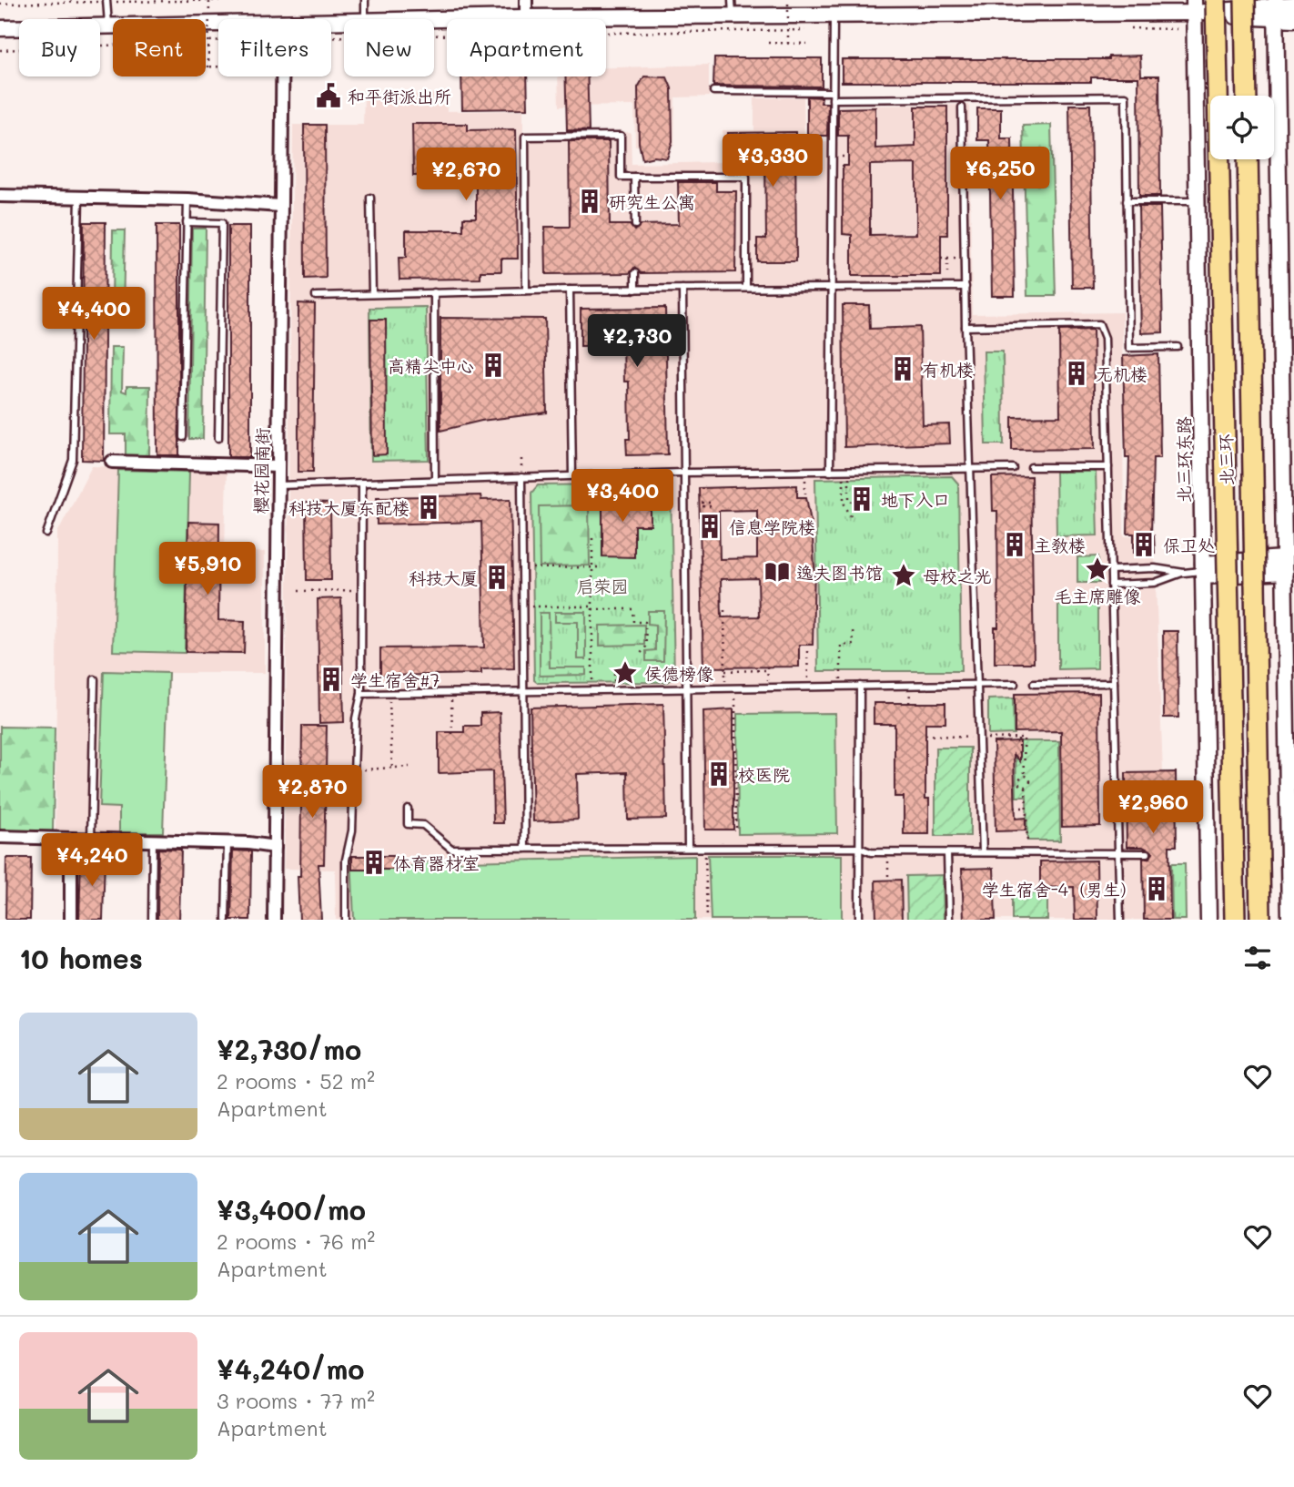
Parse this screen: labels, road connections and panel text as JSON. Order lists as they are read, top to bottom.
{
  "streets": {
    "highway": ["北三环"],
    "street": ["北三环东路", "樱花园南街"]
  },
  "parks": ["启荣园"],
  "places": {
    "public building": ["和平街派出所"],
    "building": [
      "研究生公寓",
      "高精尖中心",
      "有机楼",
      "无机楼",
      "地下入口",
      "科技大厦东配楼",
      "信息学院楼",
      "主教楼",
      "保卫处",
      "科技大厦",
      "学生宿舍#7",
      "校医院",
      "体育器材室",
      "学生宿舍-4（男生）"
    ],
    "place": ["毛主席雕像", "母校之光", "侯德榜像"],
    "library": ["逸夫图书馆"]
  },
  "page": {
    "chip": [
      "Buy",
      "Rent",
      "Filters",
      "New",
      "Apartment"
    ],
    "price": [
      "¥3,330",
      "¥6,250",
      "¥2,670",
      "¥4,400",
      "¥2,730",
      "¥3,400",
      "¥5,910",
      "¥2,870",
      "¥2,960",
      "¥4,240"
    ],
    "heading": "10 homes",
    "list": [
      {
        "name": "¥2,730/mo",
        "note": "2 rooms · 52 m² · Apartment"
      },
      {
        "name": "¥3,400/mo",
        "note": "2 rooms · 76 m² · Apartment"
      },
      {
        "name": "¥4,240/mo",
        "note": "3 rooms · 77 m² · Apartment"
      }
    ]
  }
}
